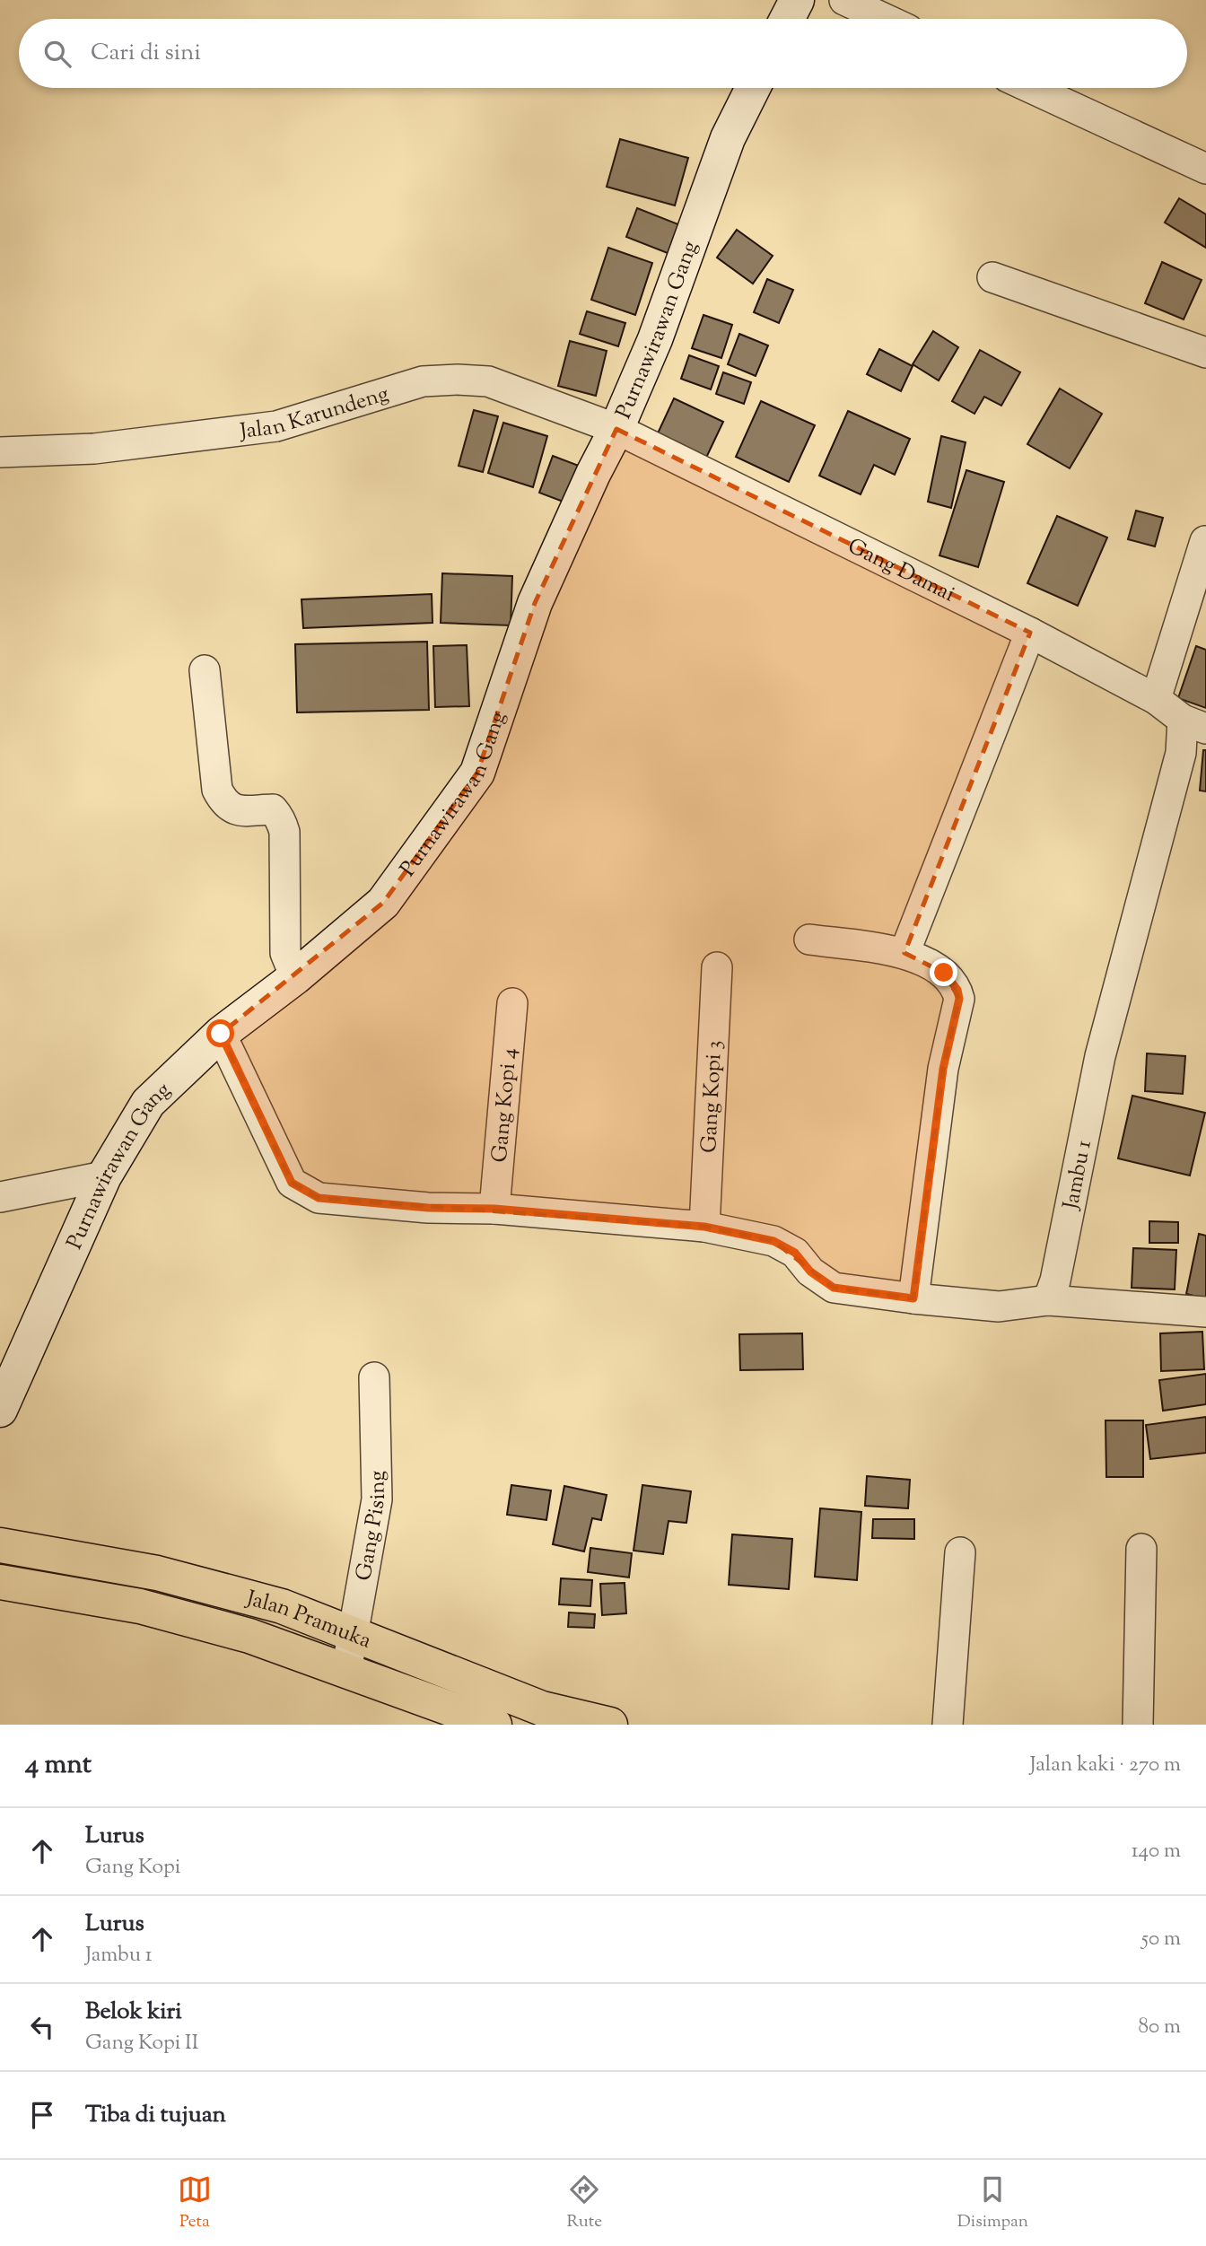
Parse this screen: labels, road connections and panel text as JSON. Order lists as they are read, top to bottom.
{
  "streets": {
    "main road": ["Jalan Pramuka"],
    "street": [
      "Purnawirawan Gang",
      "Jalan Karundeng",
      "Gang Damai",
      "Gang Kopi 3",
      "Gang Kopi 4",
      "Jambu 1",
      "Gang Pising"
    ]
  },
  "crossings": [
    ["Purnawirawan Gang", "Jalan Karundeng"],
    ["Purnawirawan Gang", "Gang Damai"],
    ["Jalan Karundeng", "Gang Damai"],
    ["Gang Damai", "Jambu 1"],
    ["Gang Pising", "Jalan Pramuka"]
  ],
  "page": {
    "search": "Cari di sini",
    "heading": ["4 mnt", "Jalan kaki · 270 m"],
    "list": [
      ["Lurus", "Gang Kopi", "140 m"],
      ["Lurus", "Jambu 1", "50 m"],
      ["Belok kiri", "Gang Kopi II", "80 m"],
      "Tiba di tujuan"
    ],
    "nav": ["Peta", "Rute", "Disimpan"]
  }
}
